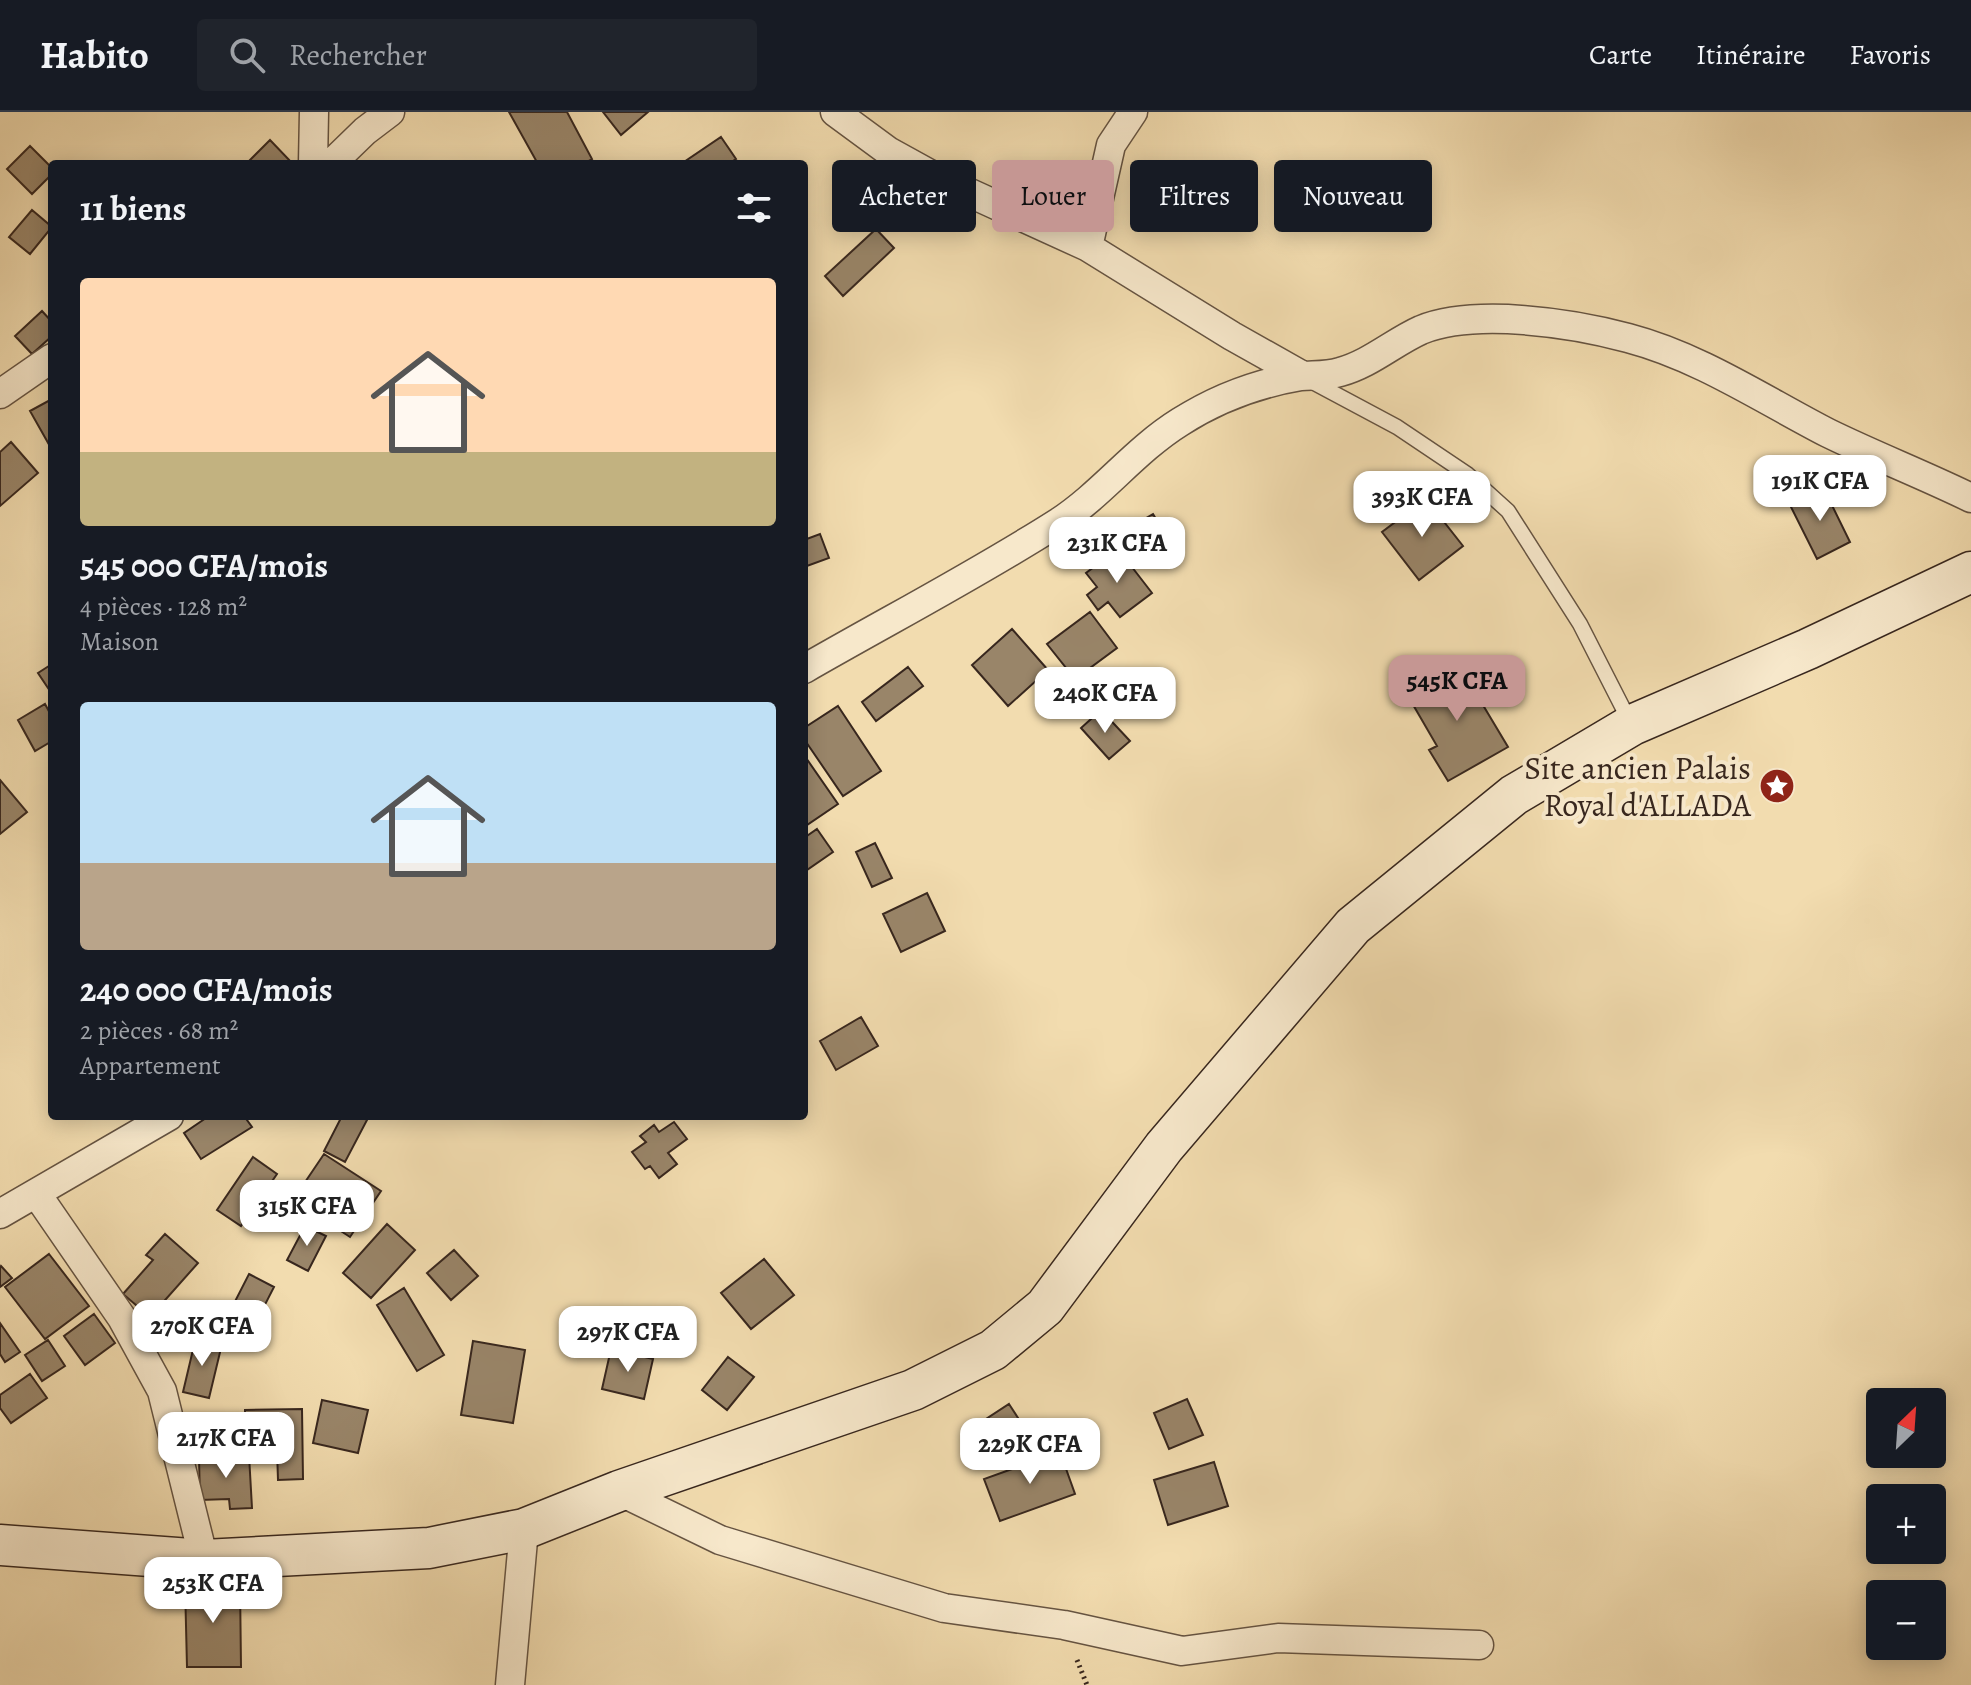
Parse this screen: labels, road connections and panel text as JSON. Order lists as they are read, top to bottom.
{
  "places": {
    "place": ["Site ancien Palais Royal d'ALLADA"]
  },
  "north": "top right",
  "page": {
    "header": "Habito",
    "search": "Rechercher",
    "nav": ["Carte", "Itinéraire", "Favoris"],
    "chip": [
      "Acheter",
      "Louer",
      "Filtres",
      "Nouveau"
    ],
    "heading": "11 biens",
    "list": [
      {
        "name": "545 000 CFA/mois",
        "note": "4 pièces · 128 m² · Maison"
      },
      {
        "name": "240 000 CFA/mois",
        "note": "2 pièces · 68 m² · Appartement"
      }
    ],
    "price": [
      "191K CFA",
      "393K CFA",
      "231K CFA",
      "545K CFA",
      "240K CFA",
      "315K CFA",
      "270K CFA",
      "297K CFA",
      "217K CFA",
      "229K CFA",
      "253K CFA"
    ],
    "map_buttons": ["+", "−"]
  }
}
